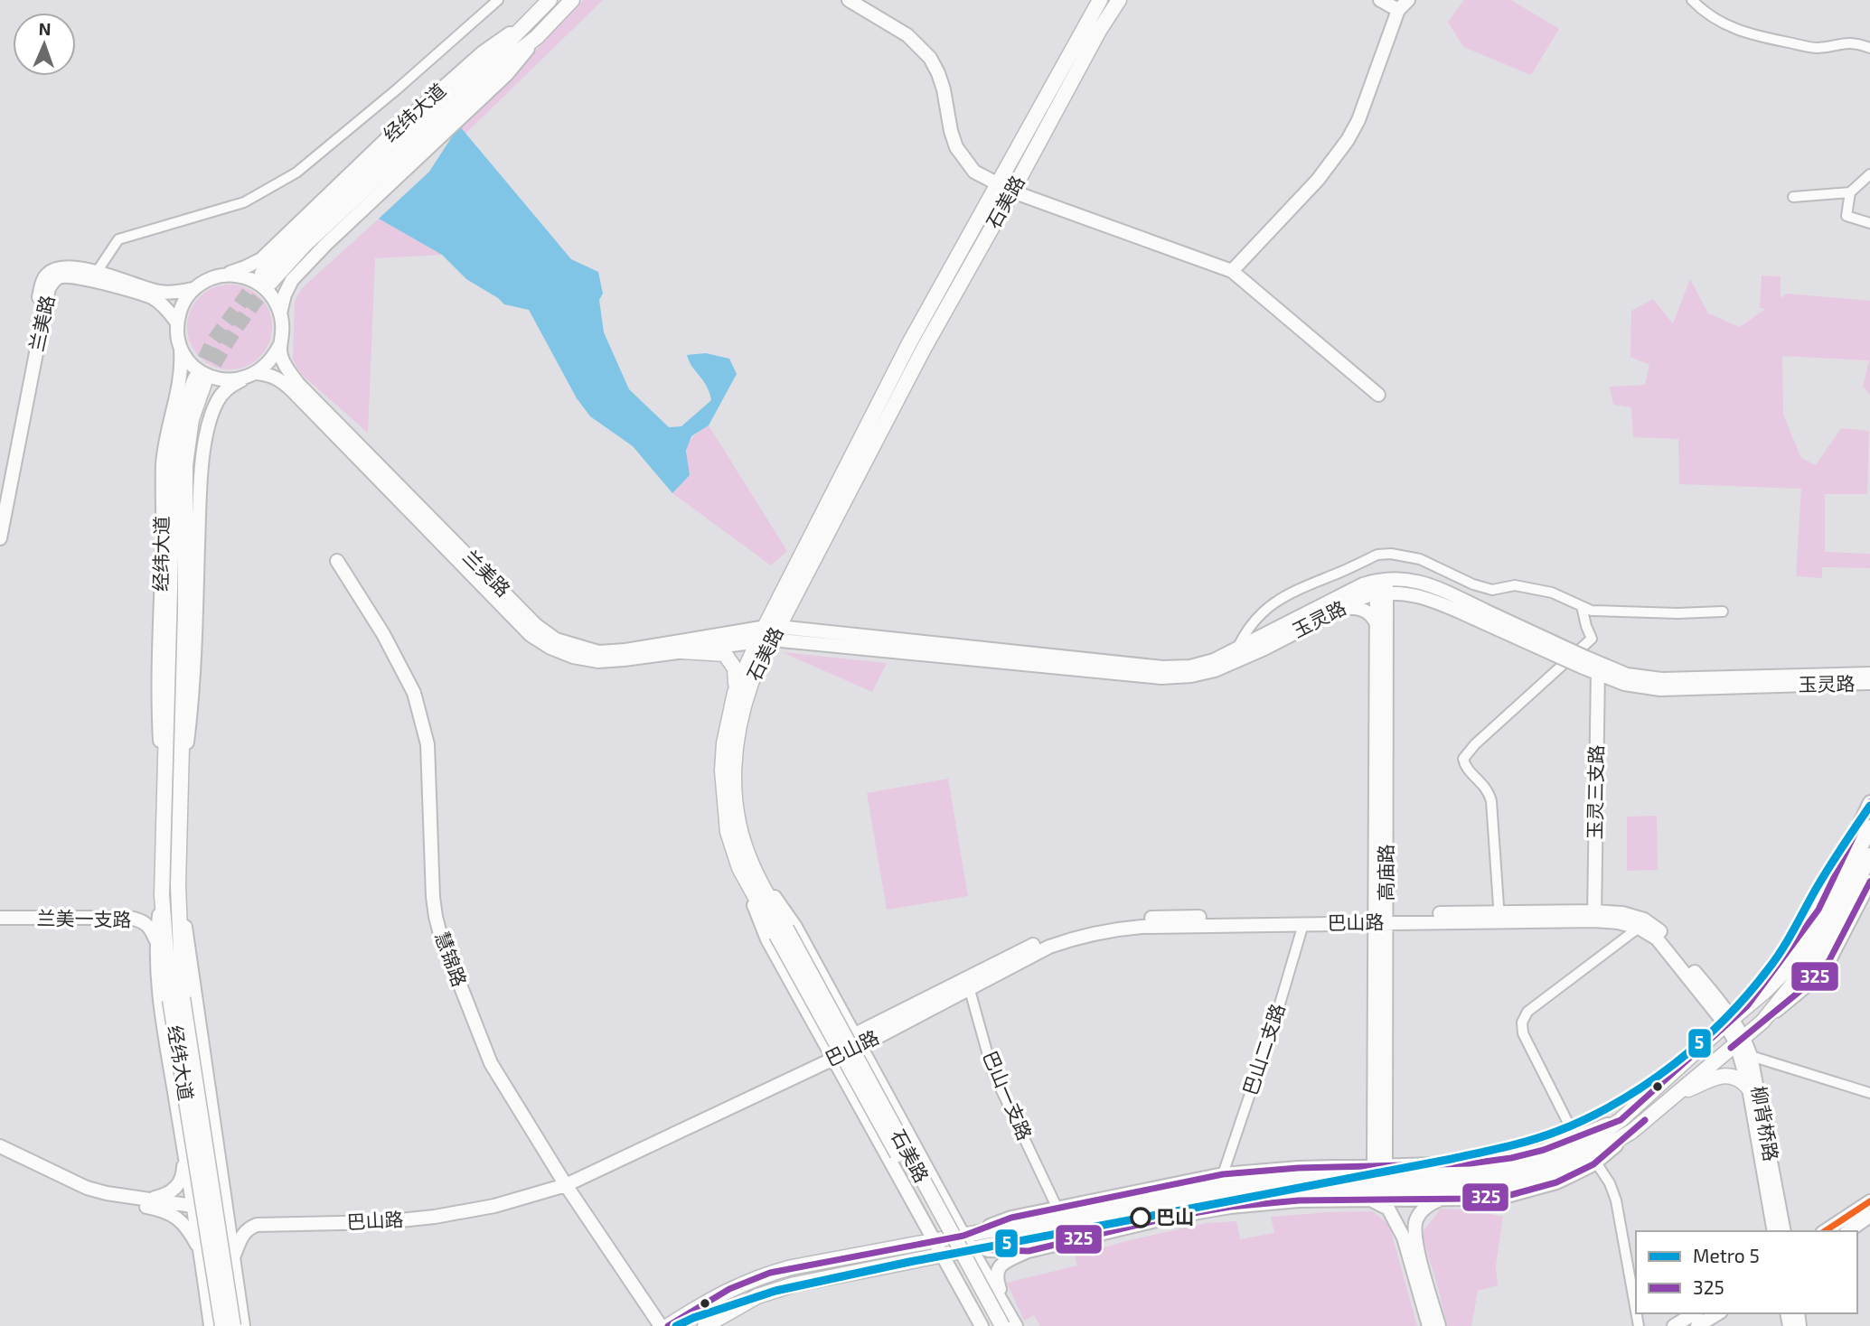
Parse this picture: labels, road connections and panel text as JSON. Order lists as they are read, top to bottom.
{
  "streets": {
    "main road": ["经纬大道", "石美路"],
    "street": [
      "兰美路",
      "玉灵路",
      "玉灵三支路",
      "高庙路",
      "兰美一支路",
      "巴山路",
      "慧锦路",
      "巴山二支路",
      "巴山一支路",
      "柳背桥路"
    ]
  },
  "crossings": [
    ["经纬大道", "兰美路"],
    ["石美路", "兰美路"],
    ["石美路", "玉灵路"],
    ["兰美路", "玉灵路"],
    ["玉灵路", "玉灵三支路"],
    ["玉灵路", "高庙路"],
    ["玉灵三支路", "巴山路"],
    ["高庙路", "巴山路"],
    ["巴山路", "慧锦路"],
    ["巴山路", "巴山二支路"],
    ["巴山路", "巴山一支路"],
    ["巴山路", "柳背桥路"]
  ],
  "places": ["巴山"],
  "lines": ["transit line 325", "metro line 5"],
  "legend": ["Metro 5", "325"],
  "north": "top"
}
